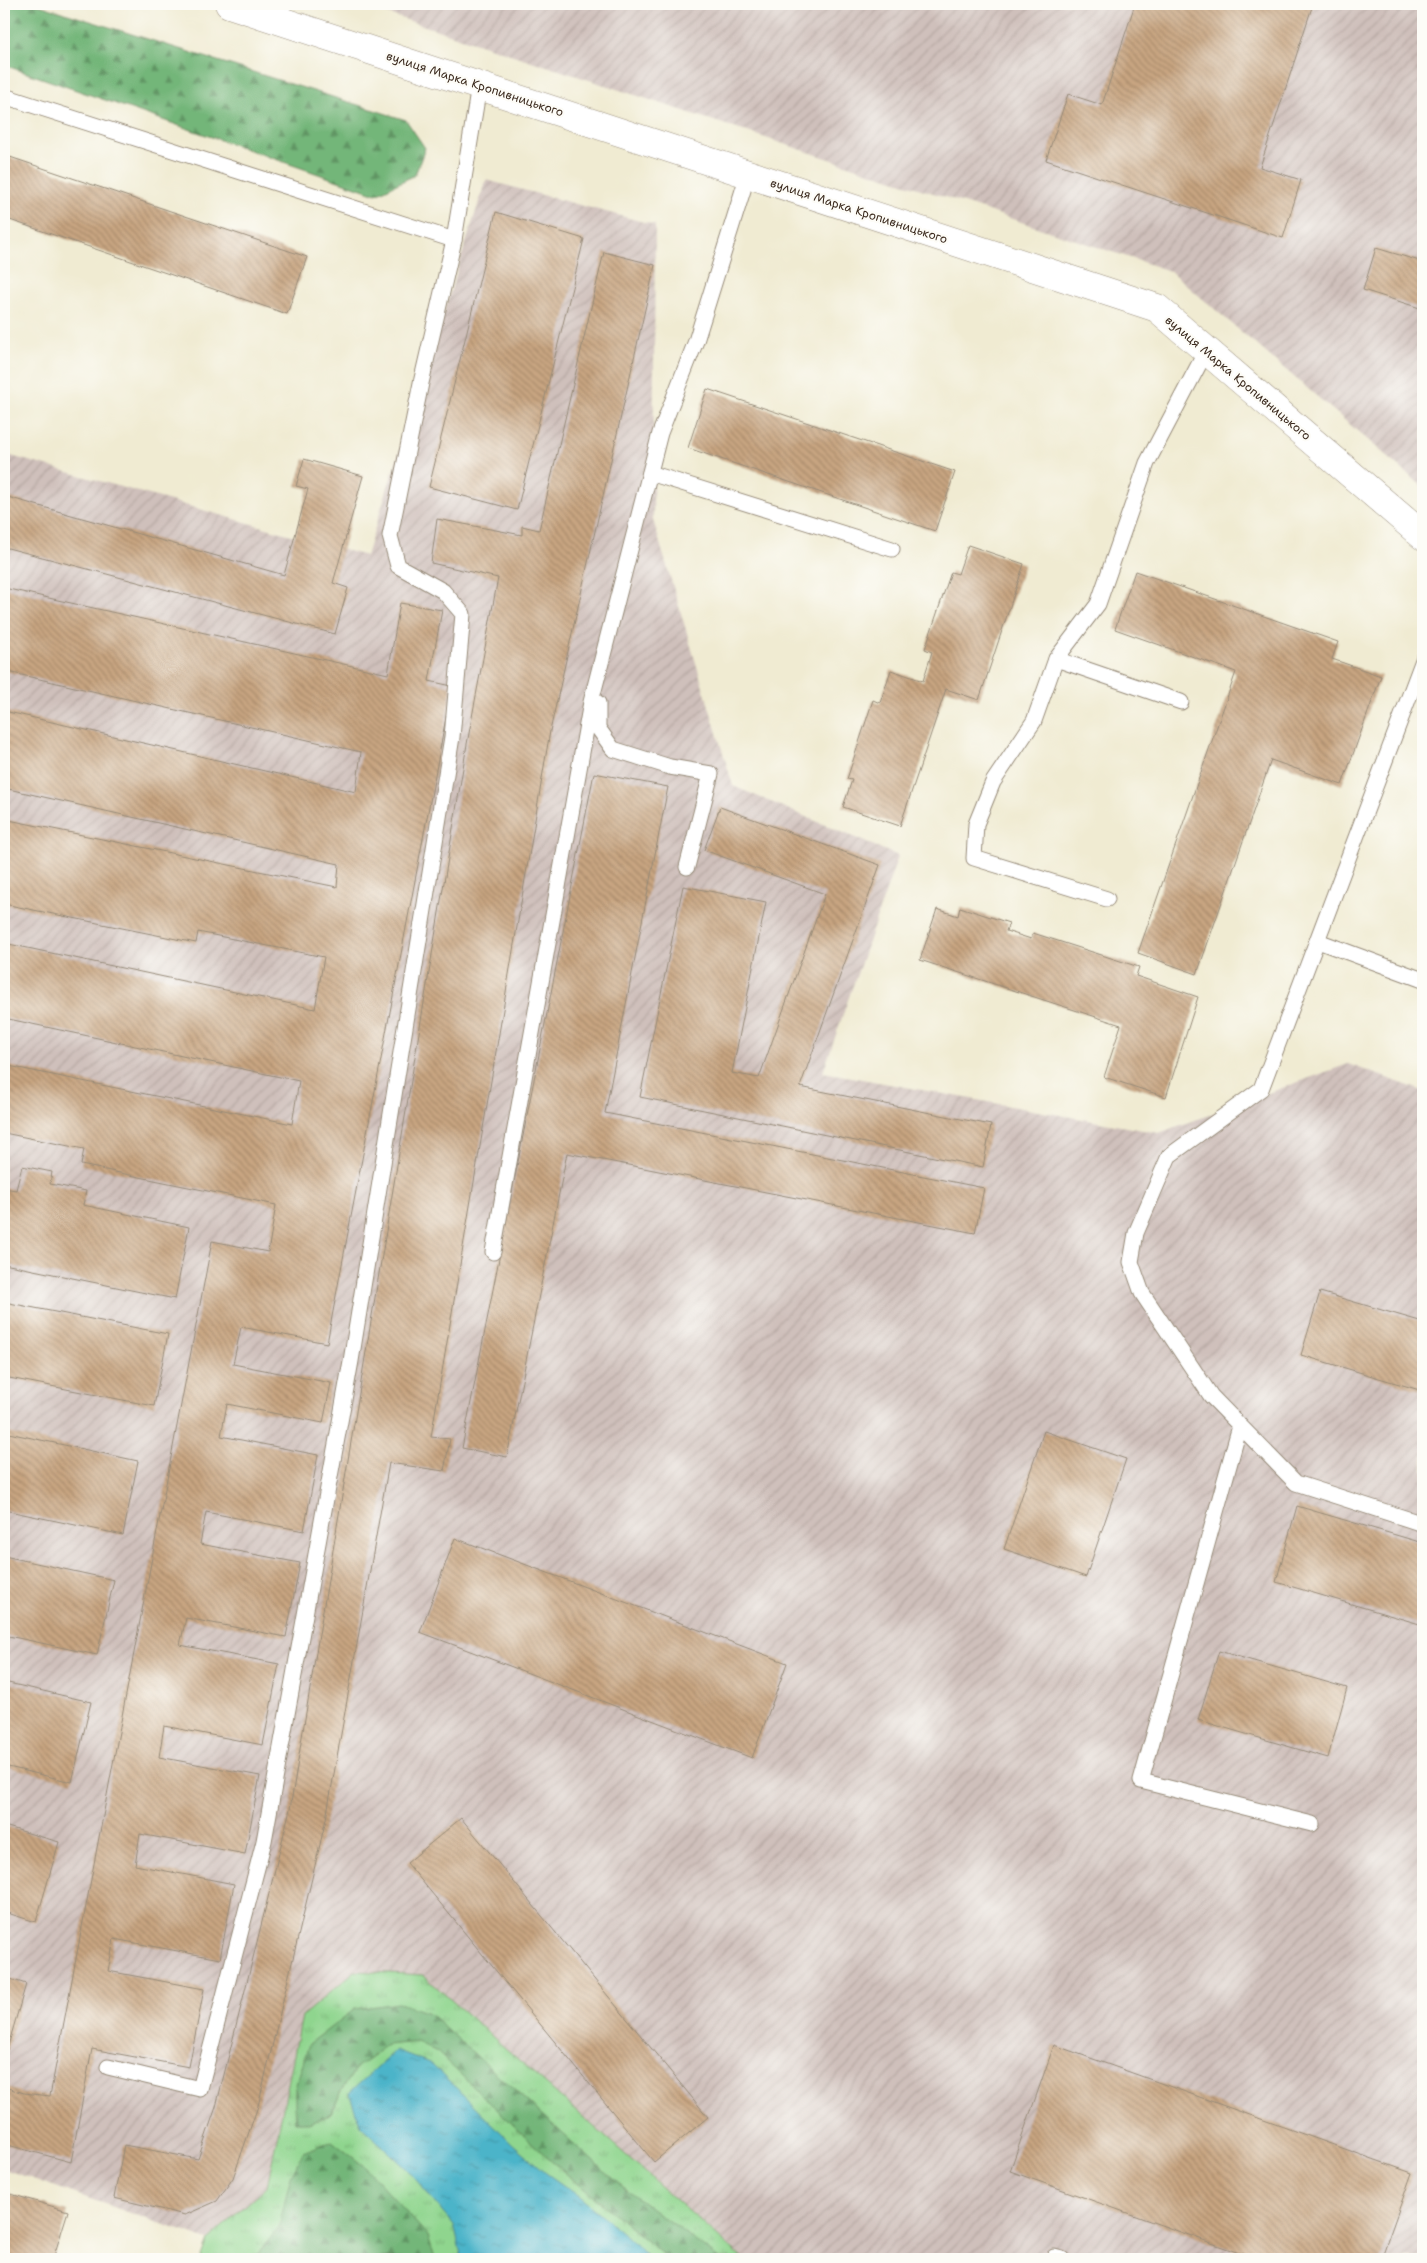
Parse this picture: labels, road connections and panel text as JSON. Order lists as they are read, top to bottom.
{
  "streets": {
    "street": ["вулиця Марка Кропивницького"]
  }
}
